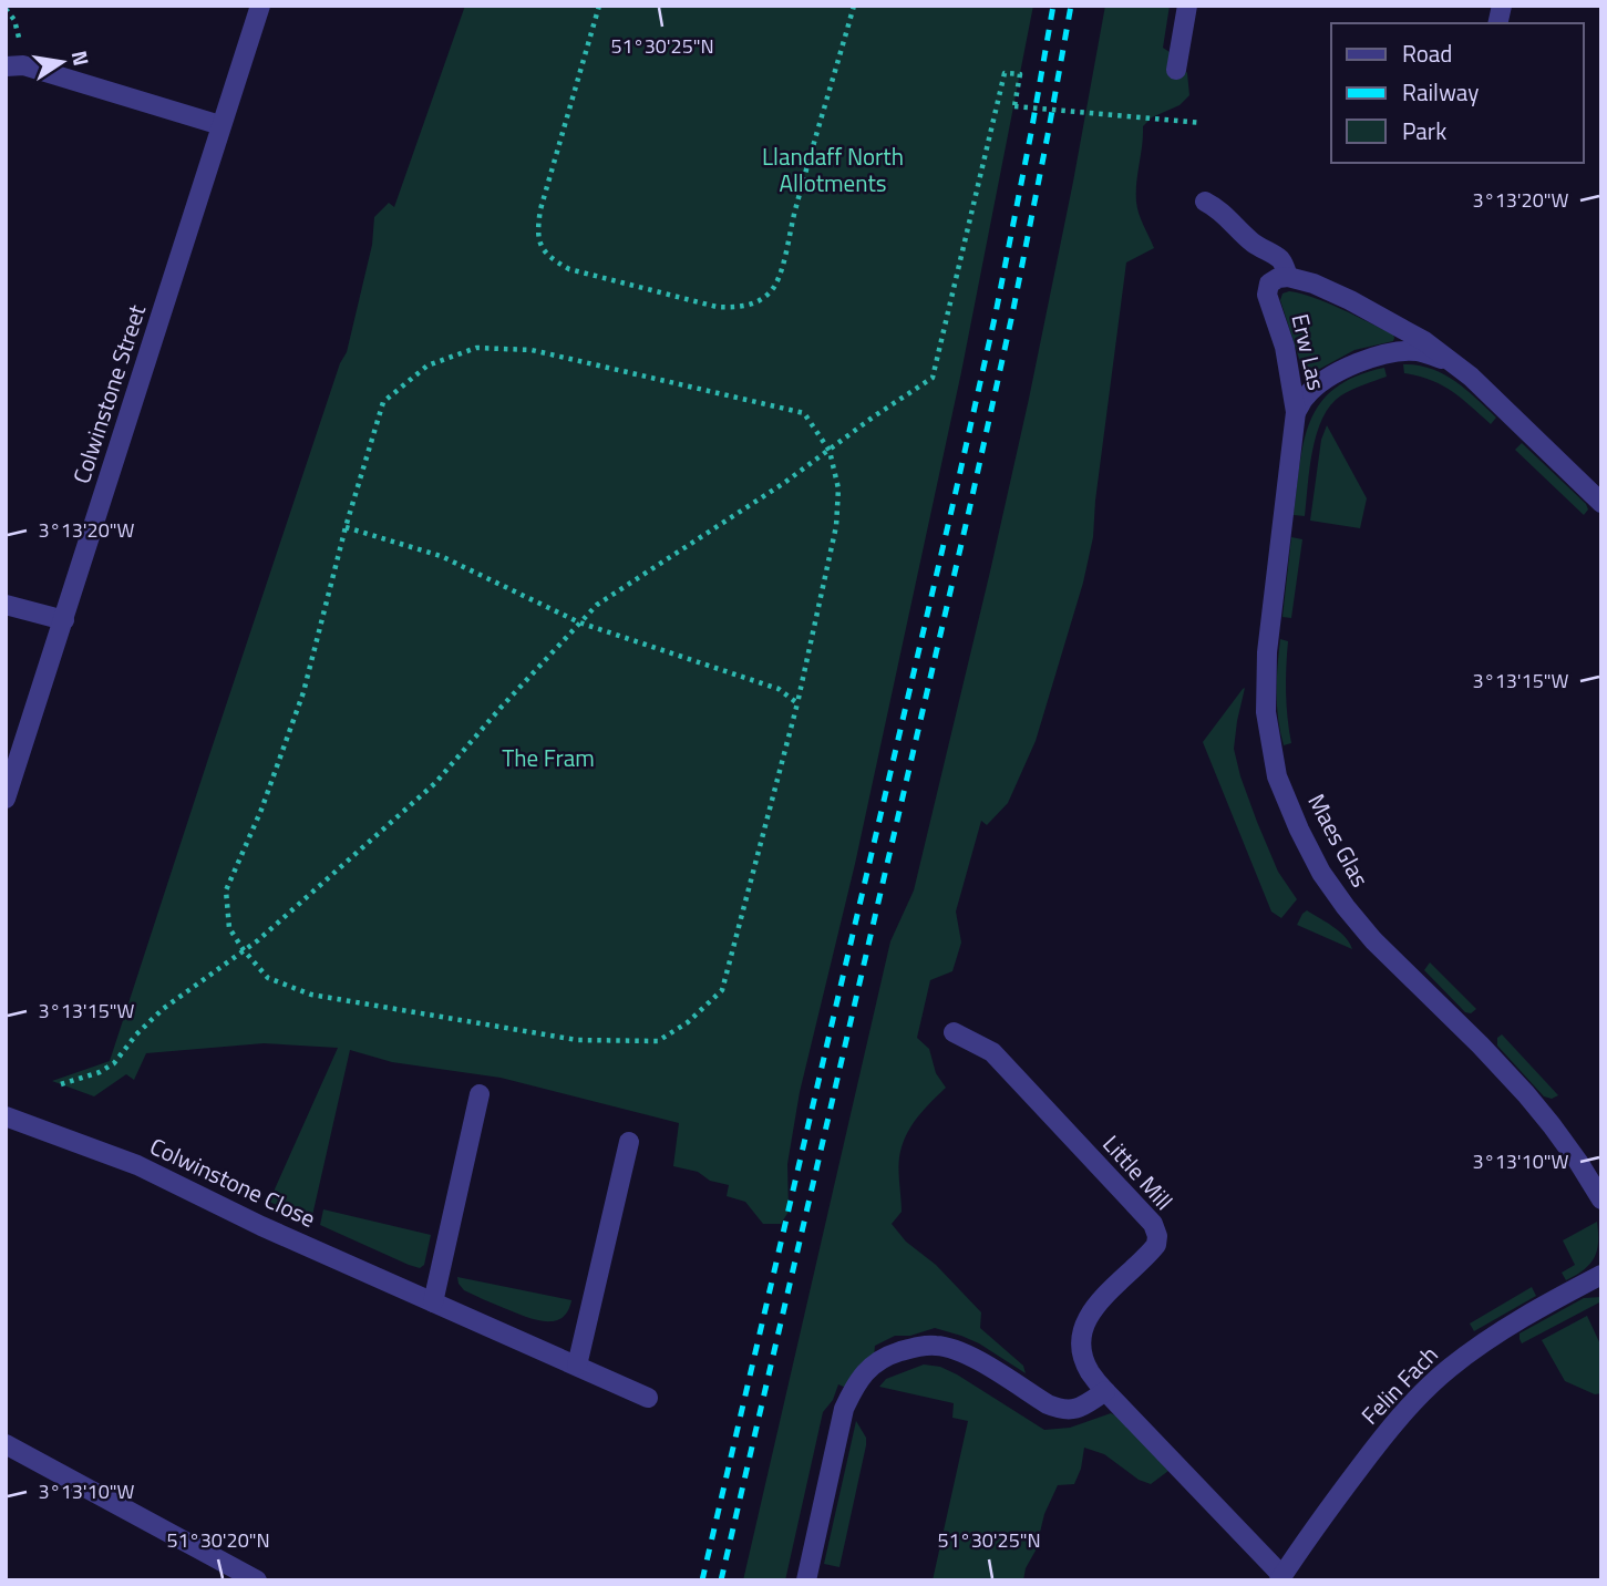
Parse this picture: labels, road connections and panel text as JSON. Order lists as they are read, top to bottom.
{
  "streets": {
    "street": [
      "Erw Las",
      "Colwinstone Street",
      "Maes Glas",
      "Little Mill",
      "Colwinstone Close",
      "Felin Fach"
    ]
  },
  "crossings": [
    ["Erw Las", "Maes Glas"],
    ["Little Mill", "Felin Fach"]
  ],
  "parks": ["Llandaff North Allotments", "The Fram"],
  "legend": ["Road", "Railway", "Park"],
  "north": "right",
  "coordinates": [
    "51°30'25\"N",
    "3°13'20\"W",
    "3°13'15\"W",
    "3°13'10\"W",
    "51°30'20\"N"
  ]
}
